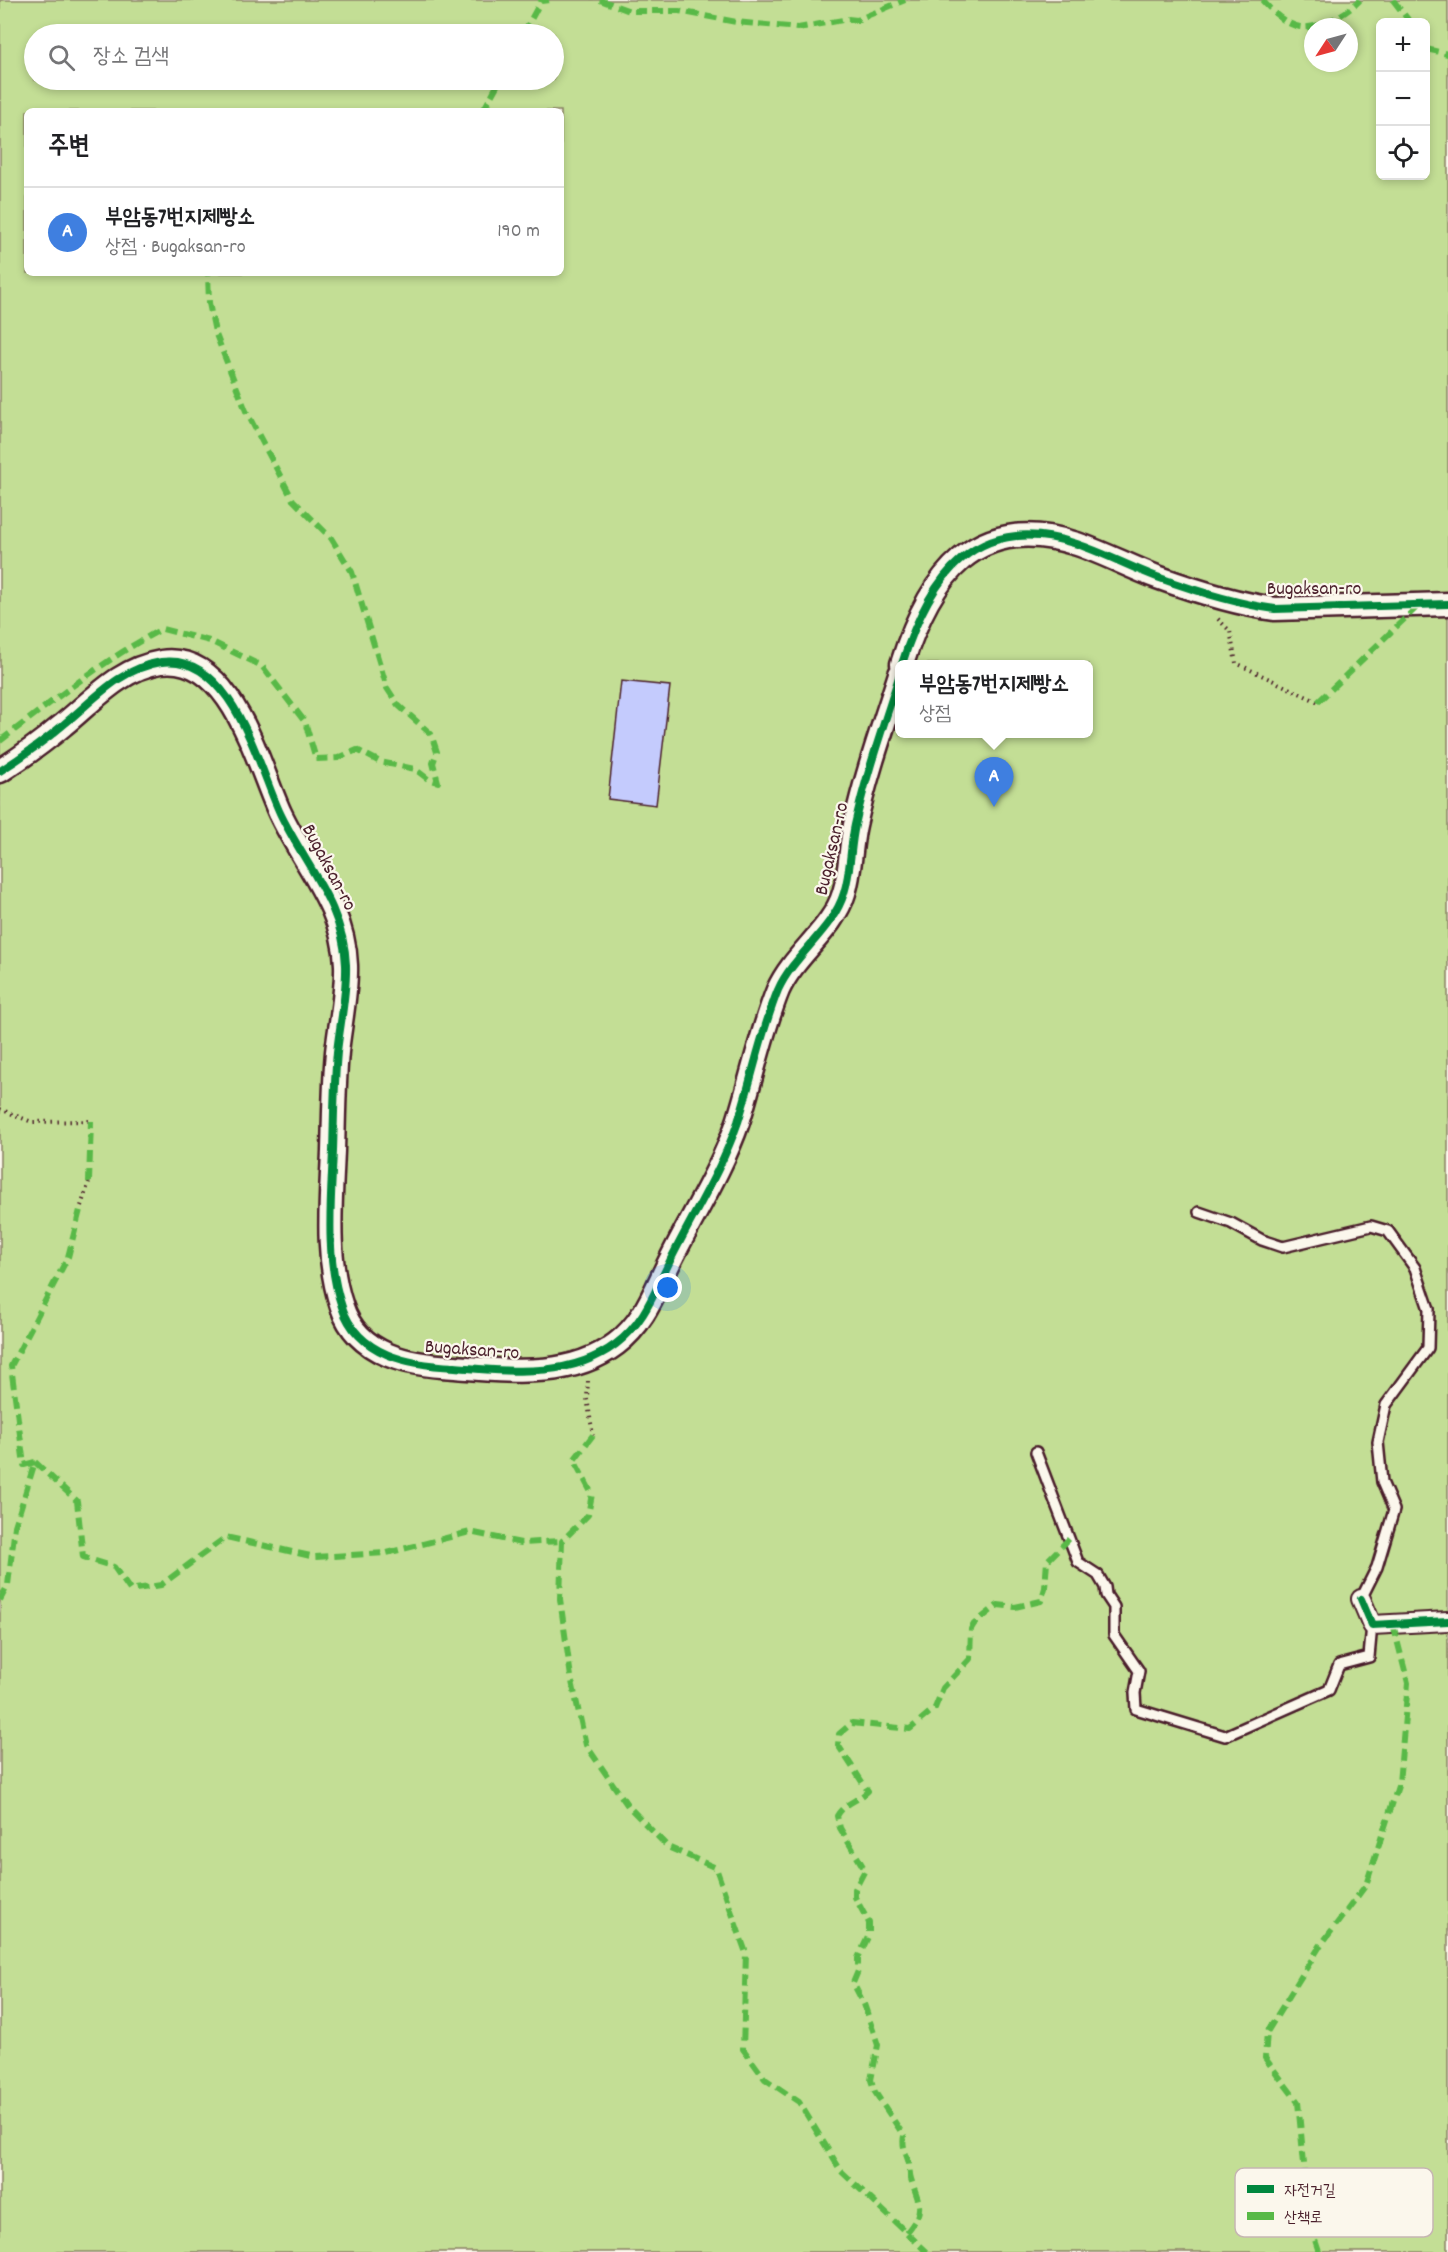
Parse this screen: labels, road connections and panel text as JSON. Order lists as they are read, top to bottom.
{
  "streets": {
    "street": ["Bugaksan-ro"]
  },
  "legend": ["자전거길", "산책로"],
  "north": "bottom left",
  "page": {
    "map_buttons": ["+", "−"],
    "search": "장소 검색",
    "heading": "주변",
    "list": [
      {
        "mark": "A",
        "name": "부암동7번지제빵소",
        "note": "상점 · Bugaksan-ro",
        "value": "190 m"
      }
    ],
    "popup": ["부암동7번지제빵소", "상점"],
    "pins": "A"
  }
}
